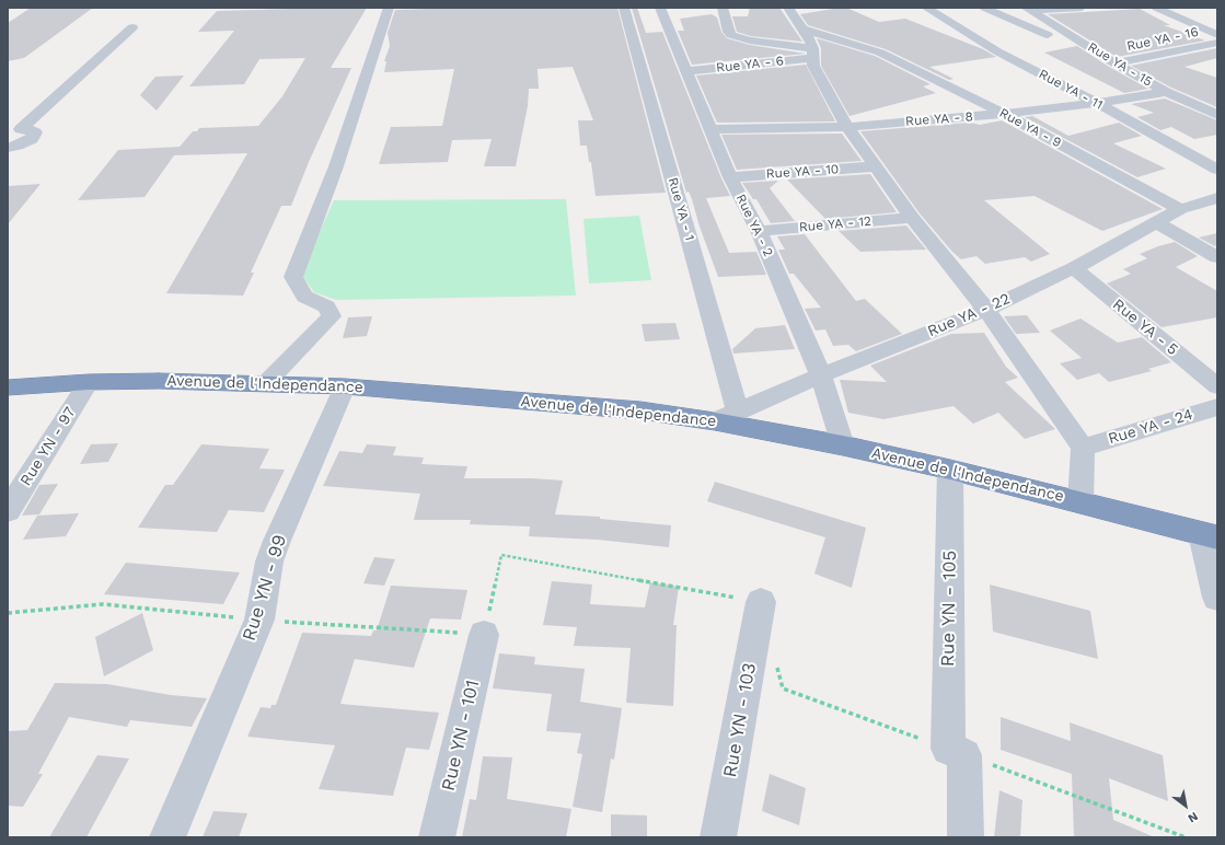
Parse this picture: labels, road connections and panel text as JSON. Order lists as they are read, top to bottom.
{
  "streets": {
    "highway": ["Avenue de l'Independance"],
    "street": [
      "Rue YA - 16",
      "Rue YA - 6",
      "Rue YA - 15",
      "Rue YA - 11",
      "Rue YA - 8",
      "Rue YA - 9",
      "Rue YA - 10",
      "Rue YA - 1",
      "Rue YA - 12",
      "Rue YA - 2",
      "Rue YA - 22",
      "Rue YA - 5",
      "Rue YA - 24",
      "Rue YN - 97",
      "Rue YN - 99",
      "Rue YN - 105",
      "Rue YN - 103",
      "Rue YN - 101"
    ]
  },
  "crossings": [
    ["Rue YA - 16", "Rue YA - 15"],
    ["Rue YA - 6", "Rue YA - 2"],
    ["Rue YA - 15", "Rue YA - 8"],
    ["Rue YA - 11", "Rue YA - 8"],
    ["Rue YA - 8", "Rue YA - 9"],
    ["Rue YA - 8", "Rue YA - 2"],
    ["Rue YA - 9", "Rue YA - 22"],
    ["Rue YA - 10", "Rue YA - 2"],
    ["Rue YA - 1", "Rue YA - 22"],
    ["Rue YA - 12", "Rue YA - 2"],
    ["Rue YA - 2", "Rue YA - 22"],
    ["Rue YA - 2", "Avenue de l'Independance"],
    ["Rue YA - 22", "Rue YA - 5"],
    ["Rue YA - 22", "Avenue de l'Independance"],
    ["Avenue de l'Independance", "Rue YN - 97"],
    ["Avenue de l'Independance", "Rue YN - 99"],
    ["Avenue de l'Independance", "Rue YN - 105"]
  ],
  "north": "bottom right"
}
